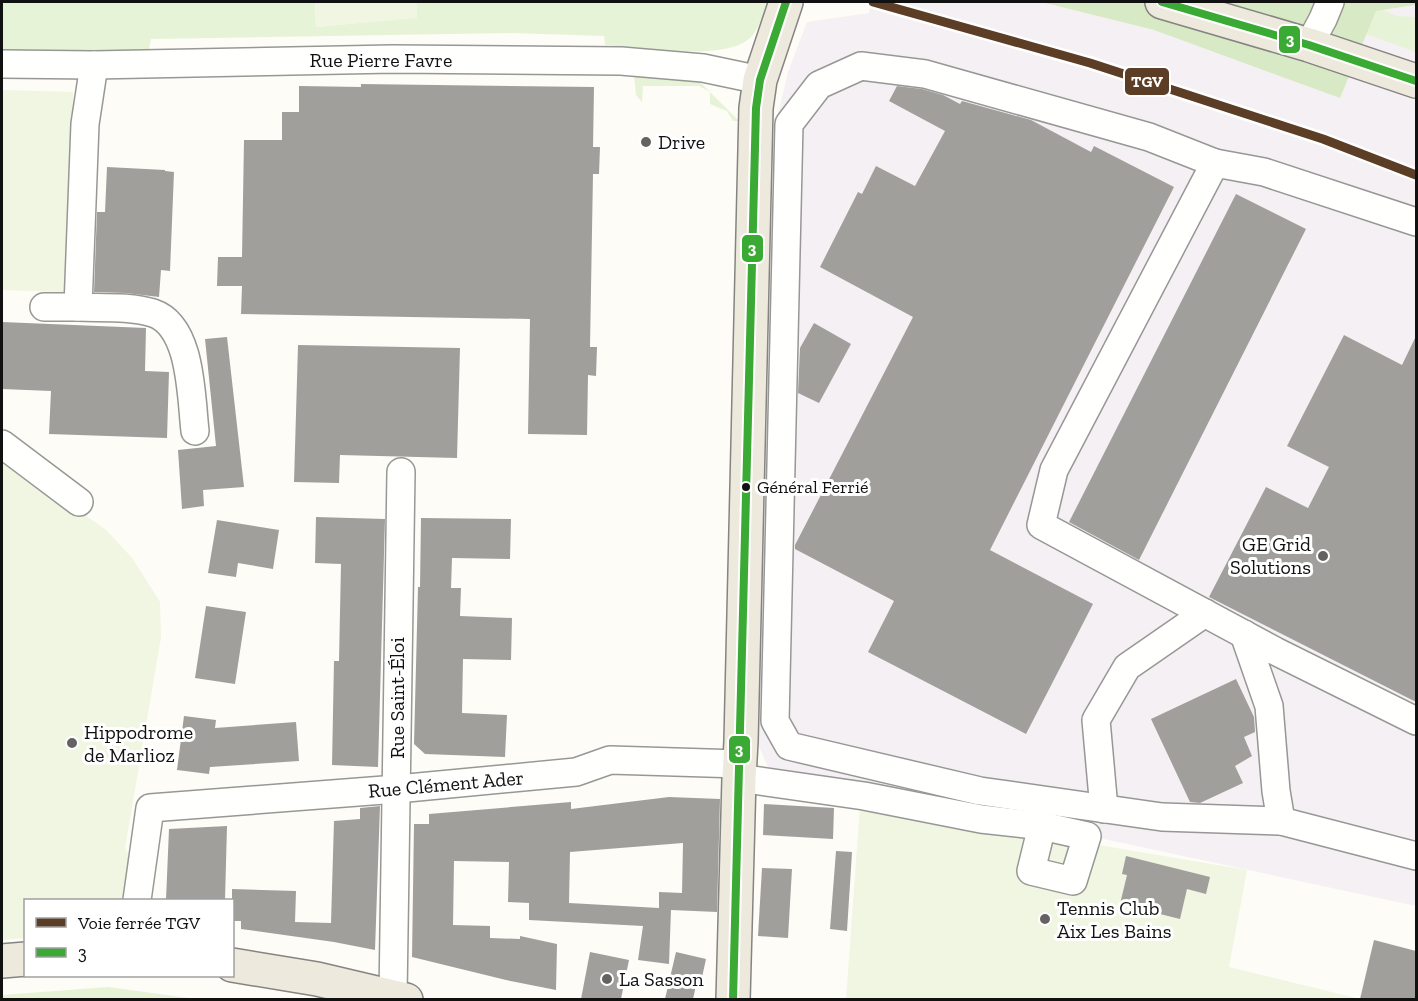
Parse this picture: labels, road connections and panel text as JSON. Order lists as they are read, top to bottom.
{
  "streets": {
    "street": ["Rue Pierre Favre", "Rue Saint-Éloi", "Rue Clément Ader"]
  },
  "crossings": [
    ["Rue Saint-Éloi", "Rue Clément Ader"]
  ],
  "places": [
    "Drive",
    "Général Ferrié",
    "GE Grid Solutions",
    "Hippodrome de Marlioz",
    "Tennis Club Aix Les Bains",
    "La Sasson"
  ],
  "lines": ["rail line TGV", "transit line 3"],
  "legend": ["Voie ferrée TGV", "3"]
}
